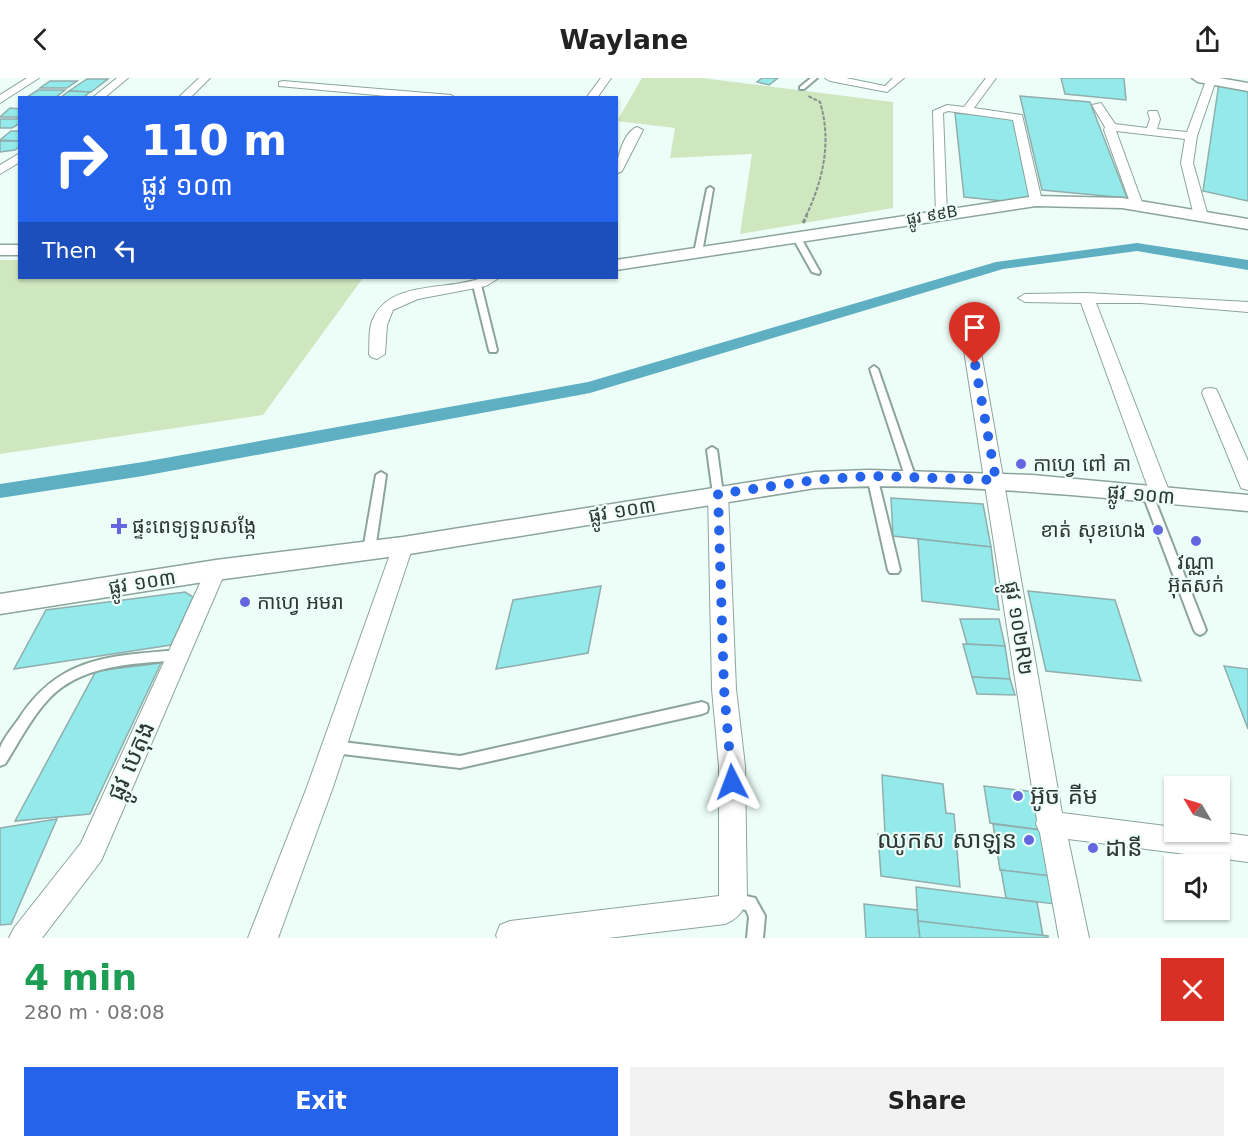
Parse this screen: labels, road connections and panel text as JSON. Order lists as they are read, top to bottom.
{
  "streets": {
    "street": [
      "ផ្លូវ ៩៩B",
      "ផ្លូវ ១០៣",
      "ផ្លូវ ១០២R២",
      "ផ្លូវ បេតុង"
    ]
  },
  "crossings": [
    ["ផ្លូវ ១០៣", "ផ្លូវ ១០២R២"],
    ["ផ្លូវ ១០៣", "ផ្លូវ បេតុង"]
  ],
  "places": {
    "other": [
      "កាហ្វេ ពៅ គា",
      "ខាត់ សុខហេង",
      "វណ្ណា អ៊ុតសក់",
      "កាហ្វេ អមរា",
      "អ៊ូច គីម",
      "ឈូកស សាឡន",
      "ដានី"
    ],
    "health": ["ផ្ទះពេទ្យទួលសង្កែ"]
  },
  "north": "top left",
  "page": {
    "header": "Waylane",
    "turn": ["110 m", "ផ្លូវ ១០៣"],
    "then": "Then",
    "heading": ["4 min", "280 m · 08:08"],
    "buttons": ["Exit", "Share"]
  }
}
